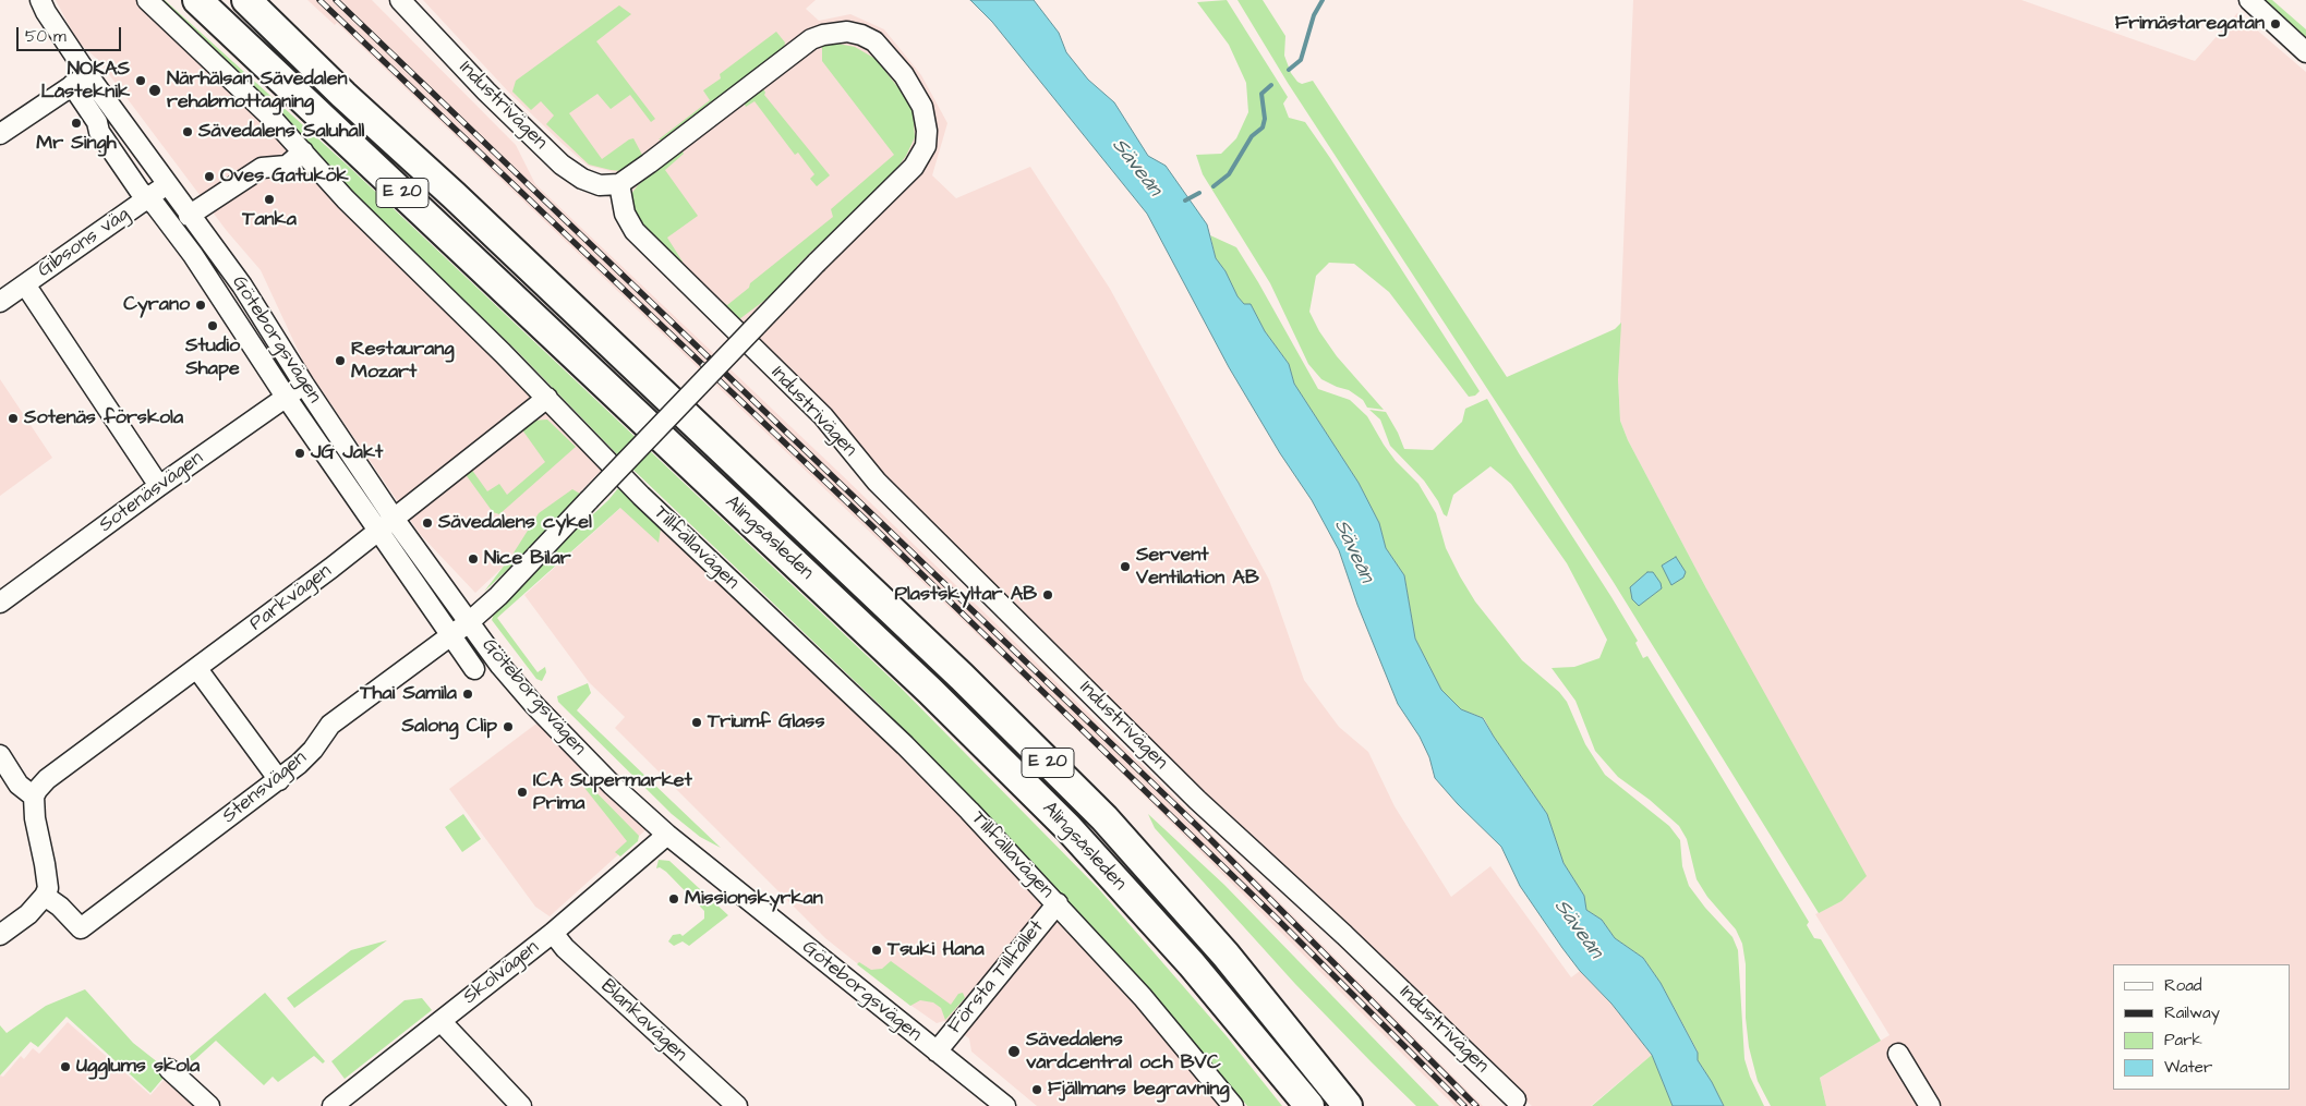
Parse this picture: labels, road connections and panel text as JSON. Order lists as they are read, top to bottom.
{
  "streets": {
    "highway": ["E 20", "Alingsåsleden"],
    "street": [
      "Industrivägen",
      "Gibsons väg",
      "Göteborgsvägen",
      "Sotenäsvägen",
      "Tillfällavägen",
      "Parkvägen",
      "Stensvägen",
      "Skolvägen",
      "Första Tillfället",
      "Blankavägen"
    ]
  },
  "crossings": [
    ["Gibsons väg", "Göteborgsvägen"],
    ["Göteborgsvägen", "Sotenäsvägen"],
    ["Göteborgsvägen", "Parkvägen"],
    ["Göteborgsvägen", "Stensvägen"],
    ["Göteborgsvägen", "Skolvägen"],
    ["Göteborgsvägen", "Första Tillfället"],
    ["Tillfällavägen", "Parkvägen"],
    ["Tillfällavägen", "Första Tillfället"],
    ["Skolvägen", "Blankavägen"]
  ],
  "water": ["Säveån"],
  "places": [
    "Frimästaregatan",
    "NOKAS Låsteknik",
    "Närhälsan Sävedalen rehabmottagning",
    "Mr Singh",
    "Sävedalens Saluhall",
    "Oves Gatukök",
    "Tanka",
    "Cyrano",
    "Studio Shape",
    "Restaurang Mozart",
    "Sotenäs förskola",
    "JG Jakt",
    "Sävedalens cykel",
    "Nice Bilar",
    "Servent Ventilation AB",
    "Plastskyltar AB",
    "Thai Samila",
    "Triumf Glass",
    "Salong Clip",
    "ICA Supermarket Prima",
    "Missionskyrkan",
    "Tsuki Hana",
    "Sävedalens vårdcentral och BVC",
    "Ugglums skola",
    "Fjällmans begravning"
  ],
  "legend": [
    "Road",
    "Railway",
    "Park",
    "Water"
  ],
  "scale_bar": "50 m"
}
